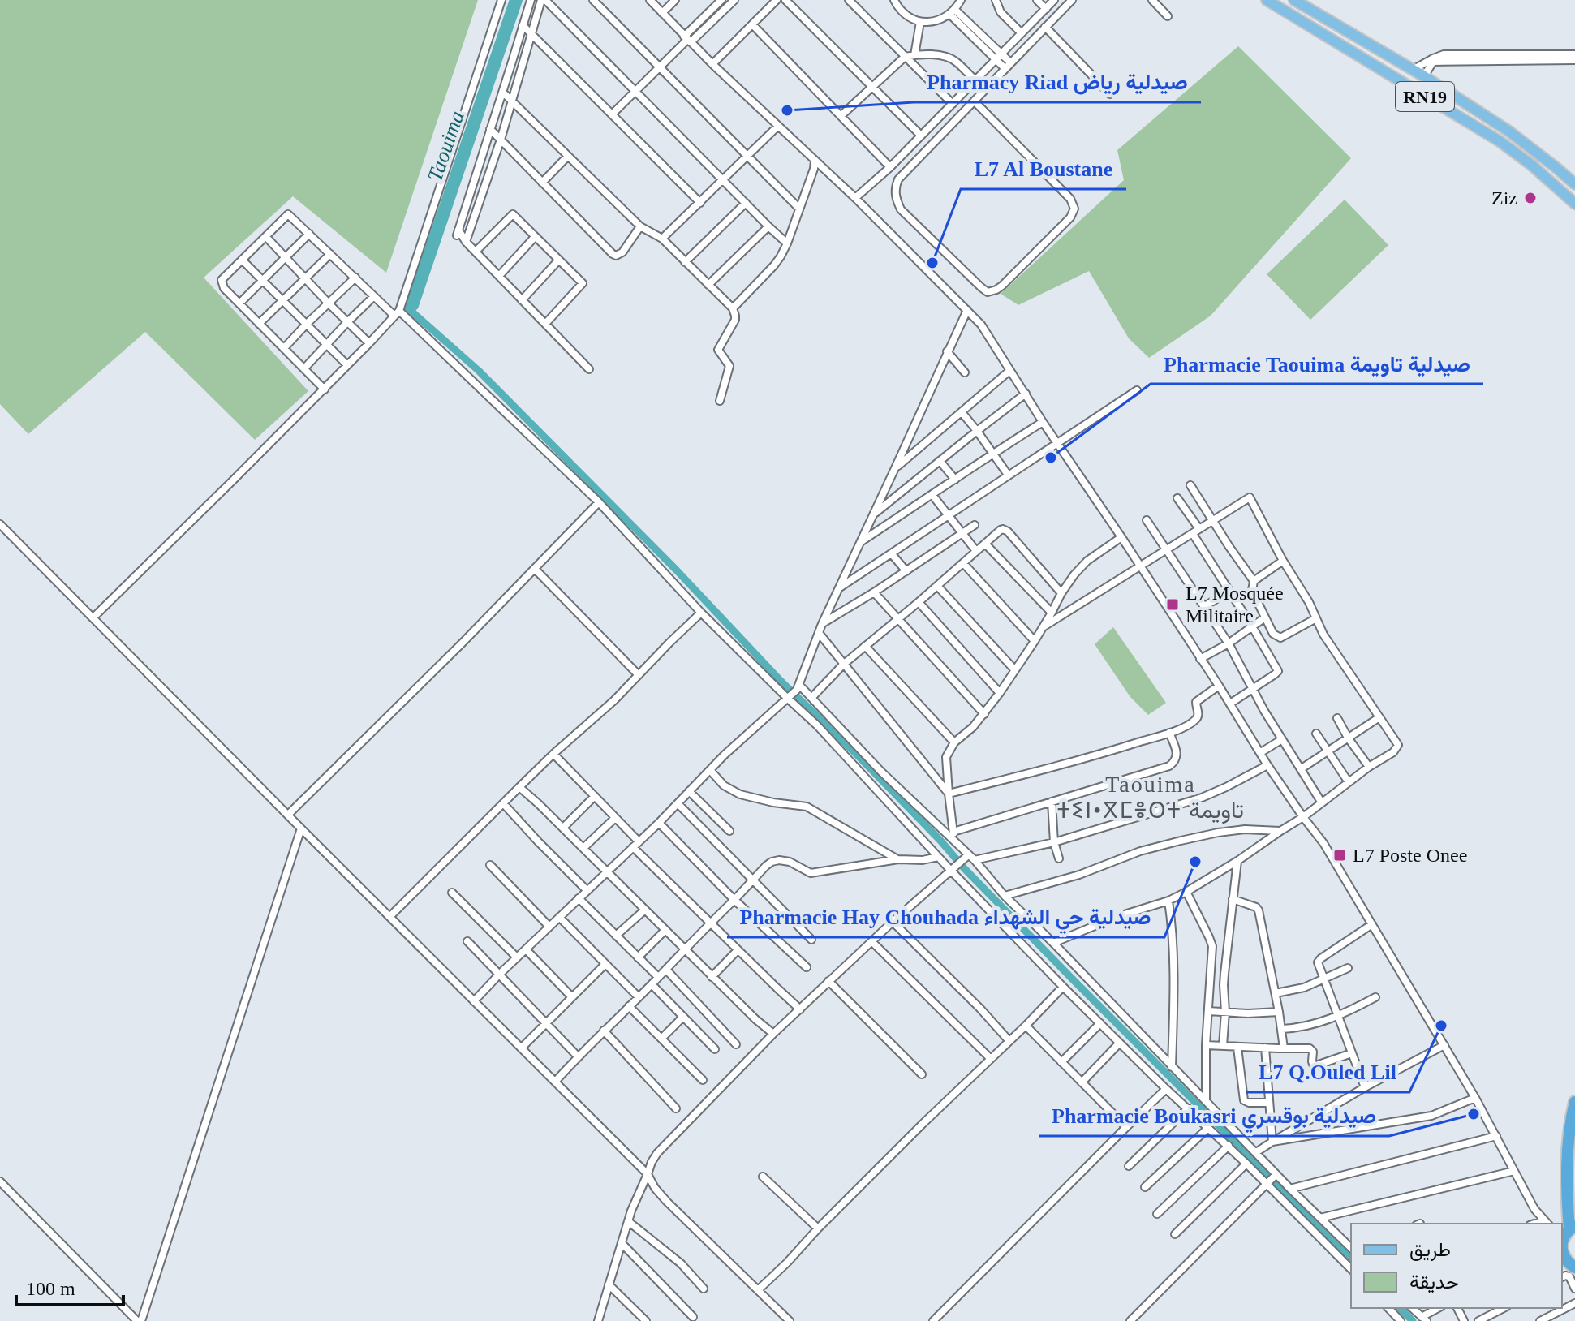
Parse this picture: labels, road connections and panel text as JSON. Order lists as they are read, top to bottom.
{
  "streets": {
    "main road": ["RN19"]
  },
  "districts": ["Taouima ⵜⵉⵏ•ⴳⵎⴻⵔⵜ تاويمة"],
  "water": ["Taouima"],
  "places": {
    "other": [
      "Pharmacy Riad صيدلية رياض",
      "Ziz",
      "L7 Al Boustane",
      "Pharmacie Taouima صيدلية تاويمة",
      "Pharmacie Hay Chouhada صيدلية حي الشهداء",
      "L7 Q.Ouled Lil",
      "Pharmacie Boukasri صيدلية بوقسري"
    ],
    "transit": ["L7 Mosquée Militaire", "L7 Poste Onee"]
  },
  "legend": ["طريق", "حديقة"],
  "scale_bar": "100 m"
}
